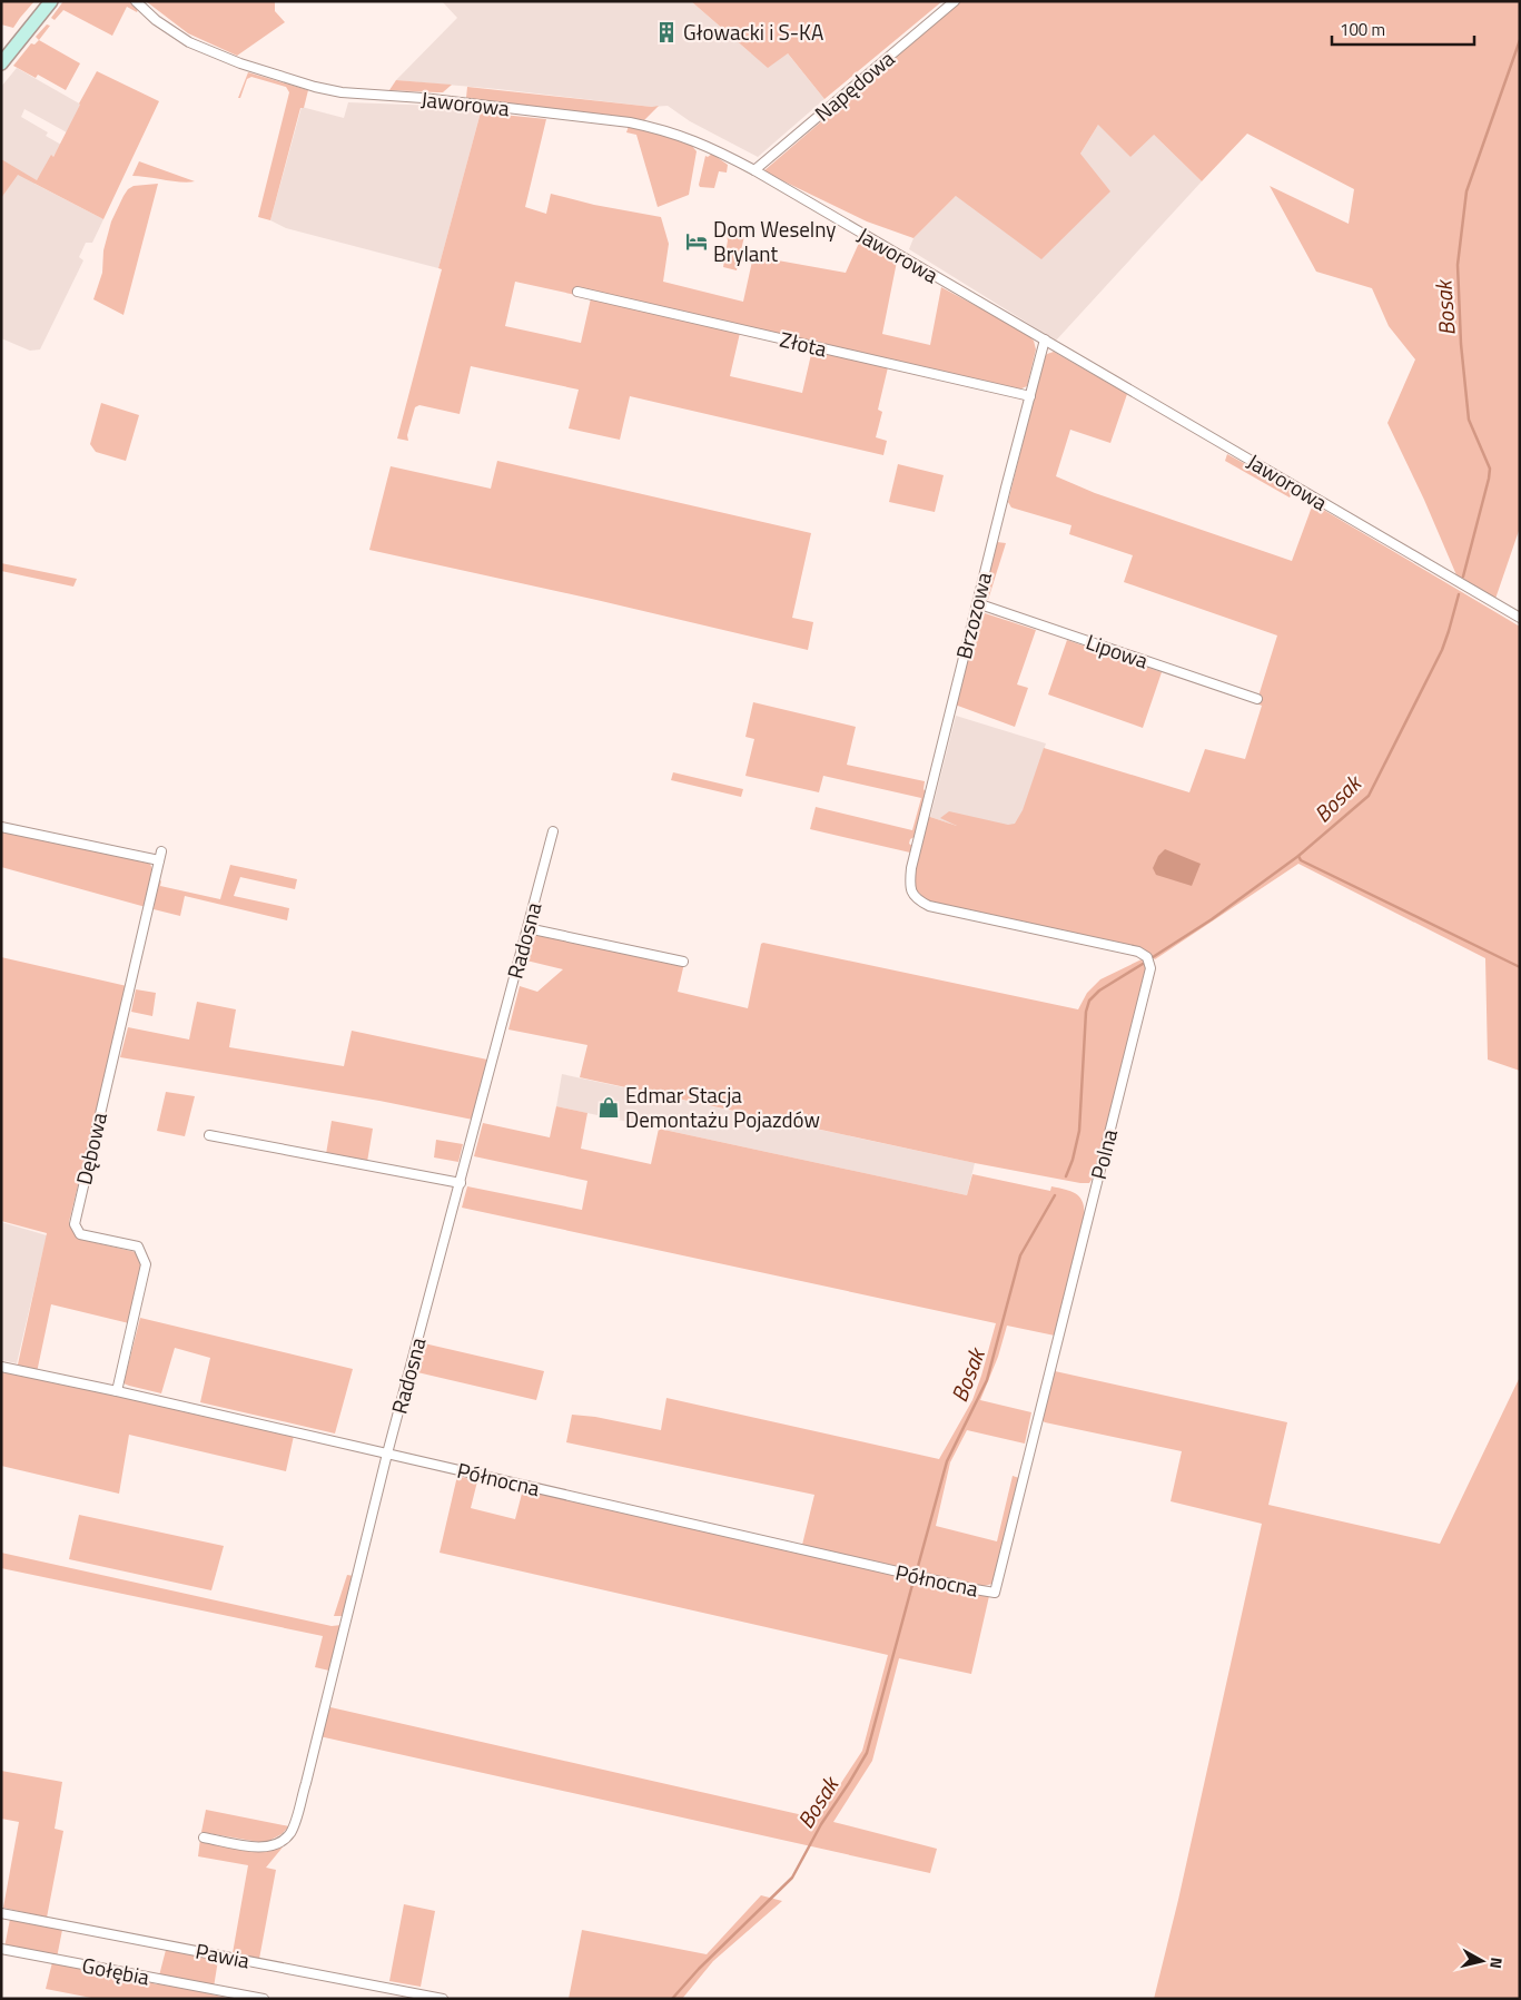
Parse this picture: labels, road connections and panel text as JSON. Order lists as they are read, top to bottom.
{
  "streets": {
    "street": [
      "Napędowa",
      "Jaworowa",
      "Złota",
      "Brzozowa",
      "Lipowa",
      "Radosna",
      "Dębowa",
      "Polna",
      "Północna",
      "Pawia",
      "Gołębia"
    ]
  },
  "crossings": [
    ["Napędowa", "Jaworowa"],
    ["Jaworowa", "Brzozowa"],
    ["Złota", "Brzozowa"],
    ["Brzozowa", "Lipowa"],
    ["Brzozowa", "Polna"],
    ["Radosna", "Północna"],
    ["Dębowa", "Północna"],
    ["Polna", "Północna"]
  ],
  "water": ["Bosak"],
  "places": {
    "building": ["Głowacki i S-KA"],
    "hotel": ["Dom Weselny Brylant"],
    "shop": ["Edmar Stacja Demontażu Pojazdów"]
  },
  "scale_bar": "100 m",
  "north": "right"
}
